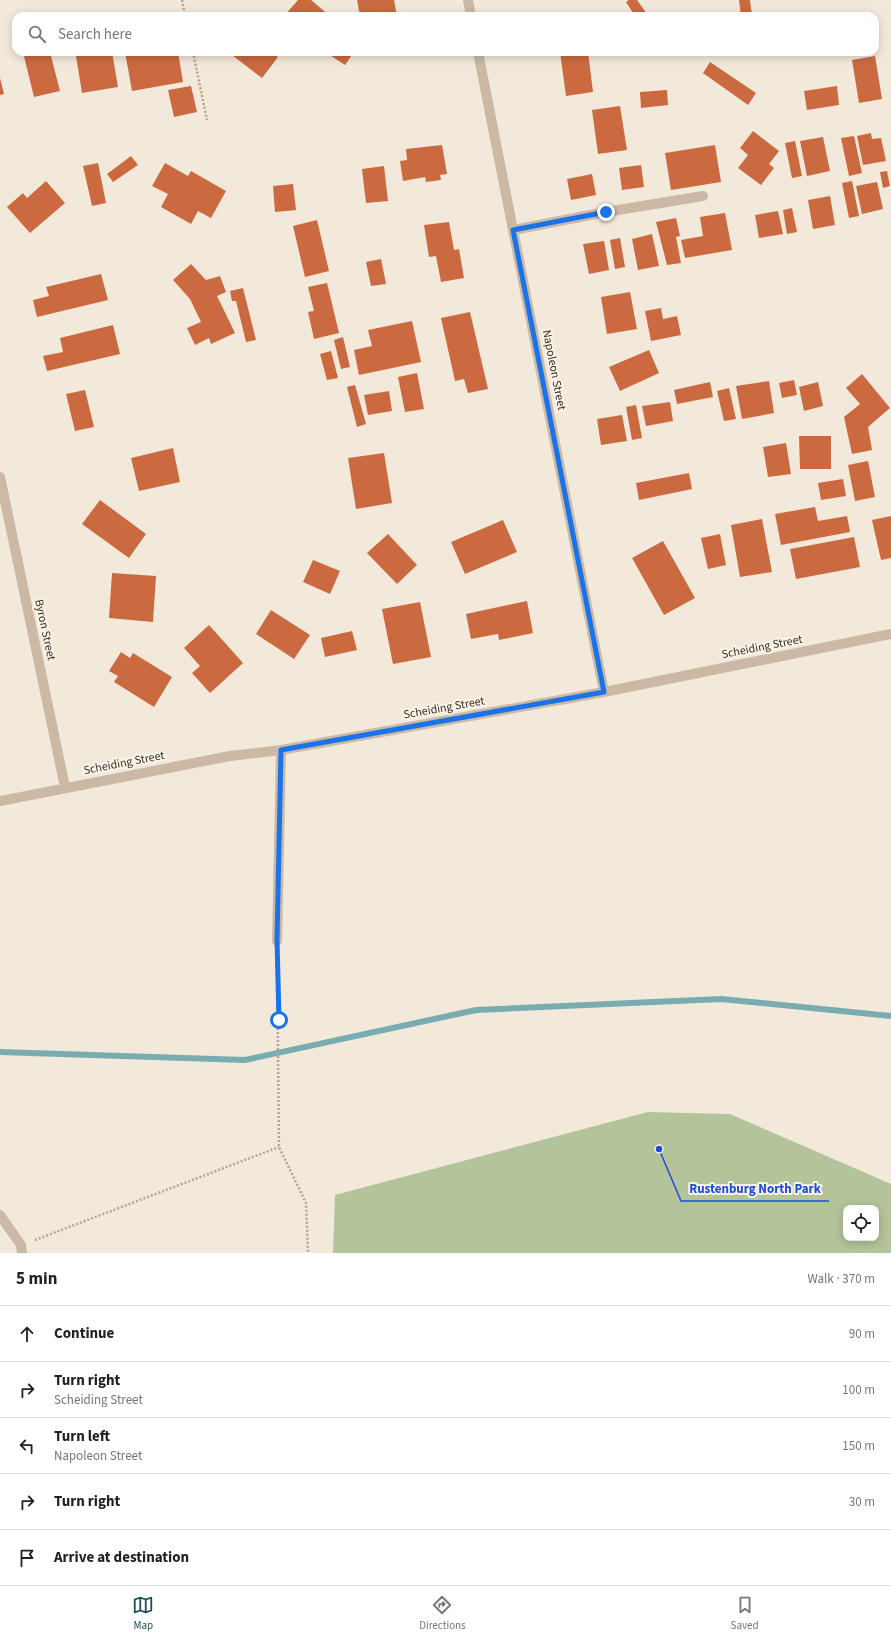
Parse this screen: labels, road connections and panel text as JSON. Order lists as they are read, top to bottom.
{
  "streets": {
    "street": ["Napoleon Street", "Byron Street", "Scheiding Street"]
  },
  "crossings": [
    ["Napoleon Street", "Scheiding Street"],
    ["Byron Street", "Scheiding Street"]
  ],
  "places": ["Rustenburg North Park"],
  "page": {
    "search": "Search here",
    "heading": ["5 min", "Walk · 370 m"],
    "list": [
      ["Continue", "90 m"],
      ["Turn right", "Scheiding Street", "100 m"],
      ["Turn left", "Napoleon Street", "150 m"],
      ["Turn right", "30 m"],
      "Arrive at destination"
    ],
    "nav": ["Map", "Directions", "Saved"]
  }
}
